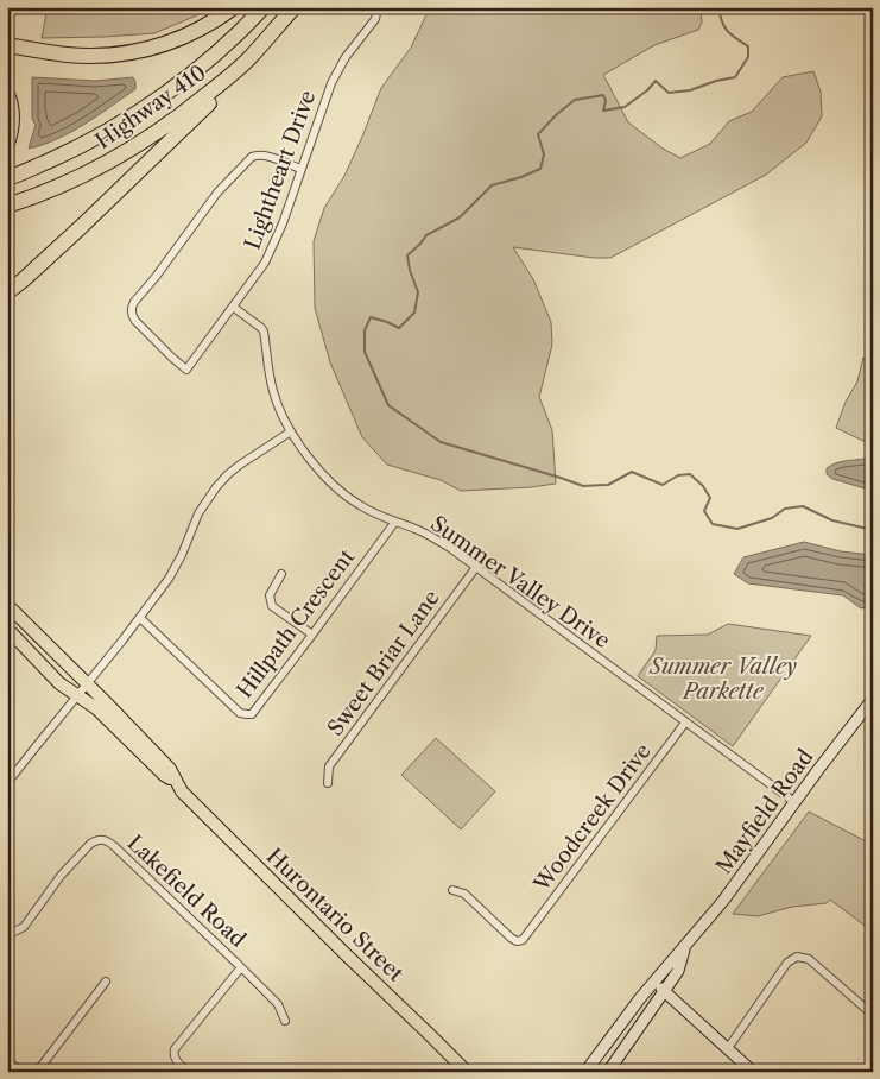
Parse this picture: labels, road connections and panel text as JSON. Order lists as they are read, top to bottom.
{
  "streets": {
    "highway": ["Highway 410"],
    "main road": ["Mayfield Road", "Hurontario Street"],
    "street": [
      "Lightheart Drive",
      "Summer Valley Drive",
      "Hillpath Crescent",
      "Sweet Briar Lane",
      "Woodcreek Drive",
      "Lakefield Road"
    ]
  },
  "crossings": [
    ["Lightheart Drive", "Summer Valley Drive"],
    ["Summer Valley Drive", "Hillpath Crescent"],
    ["Summer Valley Drive", "Sweet Briar Lane"],
    ["Summer Valley Drive", "Mayfield Road"],
    ["Summer Valley Drive", "Woodcreek Drive"]
  ],
  "parks": ["Summer Valley Parkette"]
}
